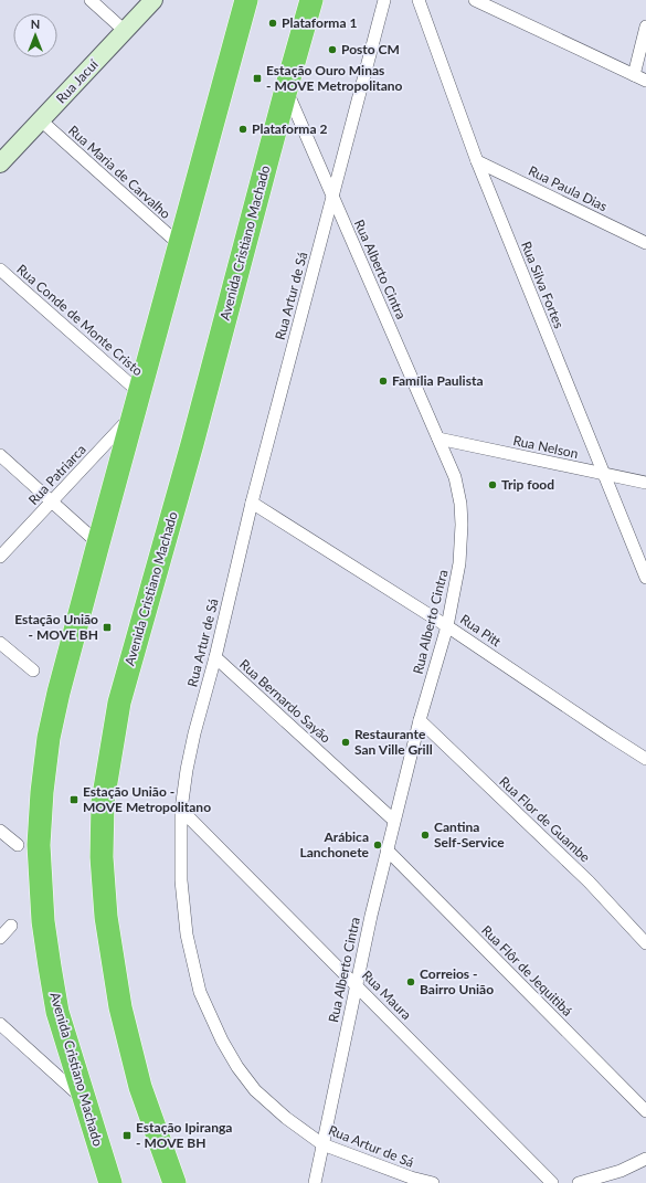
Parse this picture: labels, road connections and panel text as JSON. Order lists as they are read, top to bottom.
{
  "streets": {
    "highway": ["Avenida Cristiano Machado"],
    "main road": ["Rua Jacuí"],
    "street": [
      "Rua Maria de Carvalho",
      "Rua Paula Dias",
      "Rua Alberto Cintra",
      "Rua Silva Fortes",
      "Rua Artur de Sá",
      "Rua Conde de Monte Cristo",
      "Rua Nelson",
      "Rua Patriarca",
      "Rua Pitt",
      "Rua Bernardo Sayão",
      "Rua Flor de Guambe",
      "Rua Flôr de Jequitibá",
      "Rua Maura"
    ]
  },
  "crossings": [
    ["Rua Jacuí", "Rua Maria de Carvalho"],
    ["Rua Maria de Carvalho", "Avenida Cristiano Machado"],
    ["Rua Paula Dias", "Rua Silva Fortes"],
    ["Avenida Cristiano Machado", "Rua Alberto Cintra"],
    ["Avenida Cristiano Machado", "Rua Conde de Monte Cristo"],
    ["Avenida Cristiano Machado", "Rua Patriarca"],
    ["Rua Alberto Cintra", "Rua Artur de Sá"],
    ["Rua Alberto Cintra", "Rua Nelson"],
    ["Rua Alberto Cintra", "Rua Pitt"],
    ["Rua Alberto Cintra", "Rua Bernardo Sayão"],
    ["Rua Alberto Cintra", "Rua Flor de Guambe"],
    ["Rua Alberto Cintra", "Rua Flôr de Jequitibá"],
    ["Rua Alberto Cintra", "Rua Maura"],
    ["Rua Silva Fortes", "Rua Nelson"],
    ["Rua Artur de Sá", "Rua Pitt"],
    ["Rua Artur de Sá", "Rua Bernardo Sayão"],
    ["Rua Artur de Sá", "Rua Maura"],
    ["Rua Conde de Monte Cristo", "Rua Patriarca"]
  ],
  "places": {
    "other": [
      "Plataforma 1",
      "Posto CM",
      "Plataforma 2",
      "Família Paulista",
      "Trip food",
      "Restaurante San Ville Grill",
      "Cantina Self-Service",
      "Arábica Lanchonete",
      "Correios - Bairro União"
    ],
    "transit": [
      "Estação Ouro Minas - MOVE Metropolitano",
      "Estação União - MOVE BH",
      "Estação União - MOVE Metropolitano",
      "Estação Ipiranga - MOVE BH"
    ]
  },
  "north": "top"
}
